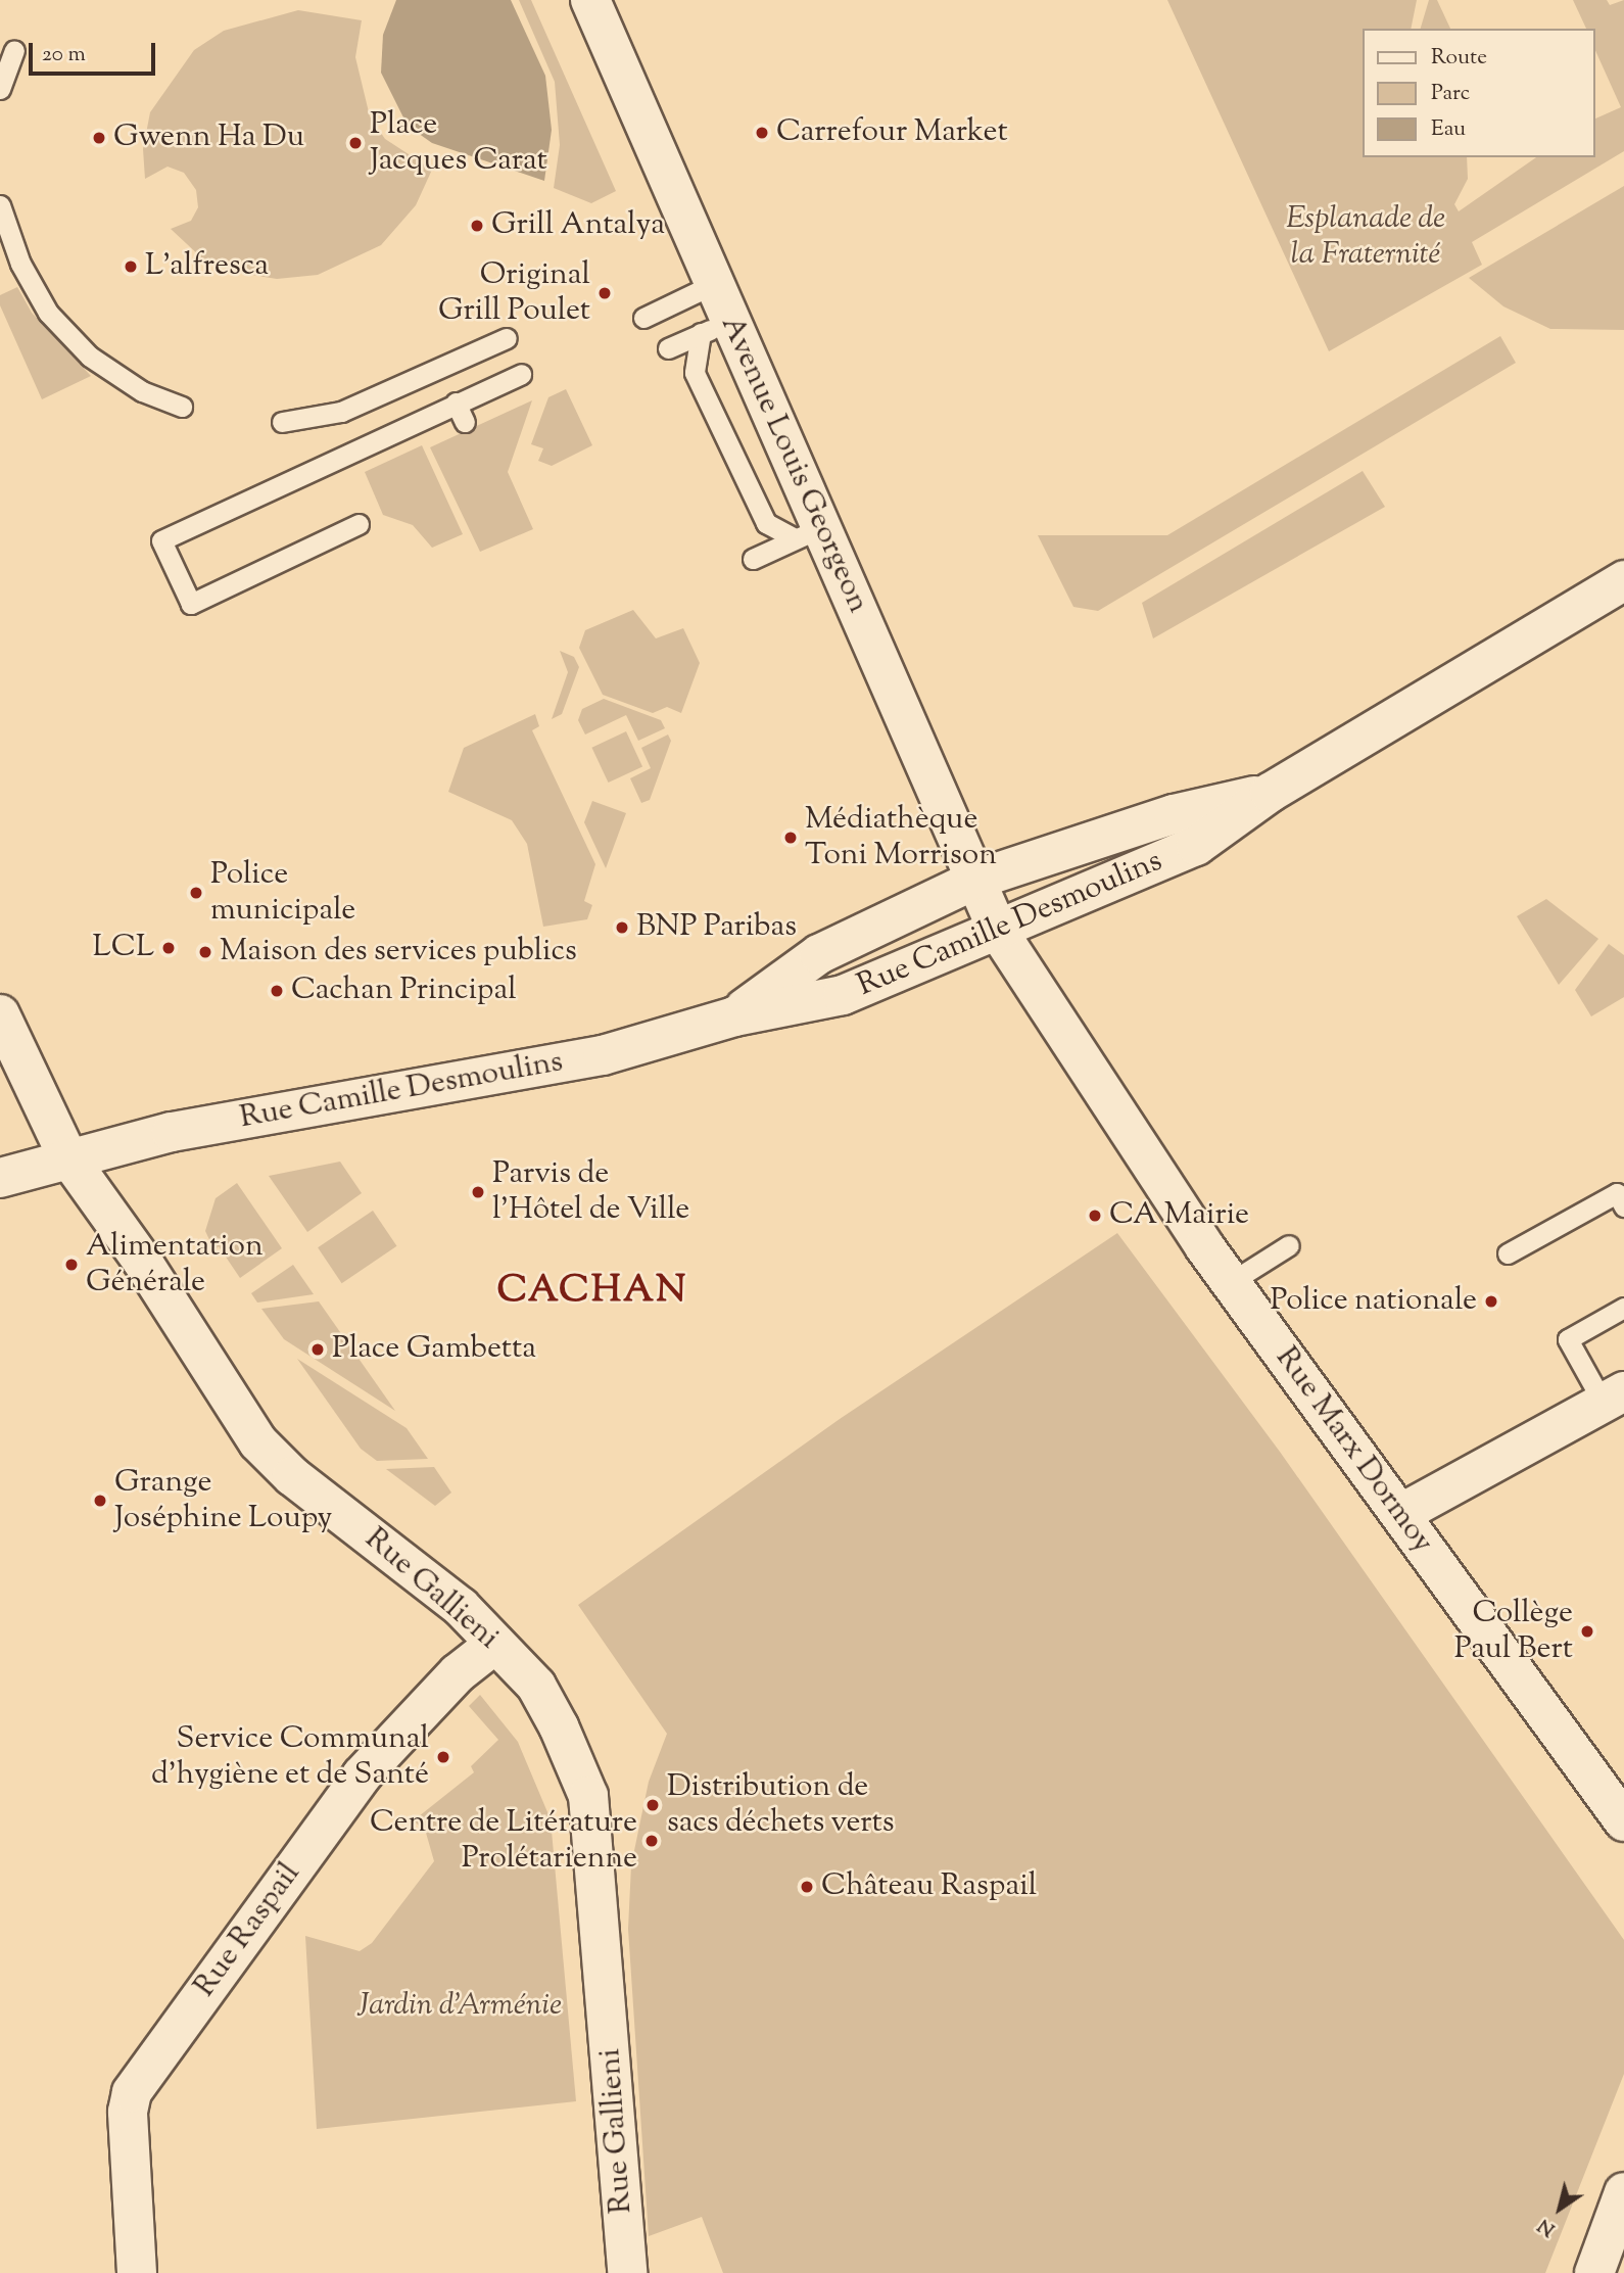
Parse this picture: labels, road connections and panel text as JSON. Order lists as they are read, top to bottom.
{
  "streets": {
    "main road": [
      "Avenue Louis Georgeon",
      "Rue Camille Desmoulins",
      "Rue Marx Dormoy",
      "Rue Gallieni",
      "Rue Raspail"
    ]
  },
  "crossings": [
    ["Avenue Louis Georgeon", "Rue Camille Desmoulins"],
    ["Avenue Louis Georgeon", "Rue Marx Dormoy"],
    ["Rue Camille Desmoulins", "Rue Marx Dormoy"],
    ["Rue Camille Desmoulins", "Rue Gallieni"],
    ["Rue Gallieni", "Rue Raspail"]
  ],
  "districts": ["CACHAN"],
  "parks": ["Esplanade de la Fraternité", "Jardin d'Arménie"],
  "places": [
    "Carrefour Market",
    "Gwenn Ha Du",
    "Place Jacques Carat",
    "Grill Antalya",
    "L'alfresca",
    "Original Grill Poulet",
    "Médiathèque Toni Morrison",
    "Police municipale",
    "BNP Paribas",
    "LCL",
    "Maison des services publics",
    "Cachan Principal",
    "Parvis de l'Hôtel de Ville",
    "CA Mairie",
    "Alimentation Générale",
    "Police nationale",
    "Place Gambetta",
    "Grange Joséphine Loupy",
    "Collège Paul Bert",
    "Service Communal d'hygiène et de Santé",
    "Distribution de sacs déchets verts",
    "Centre de Litérature Prolétarienne",
    "Château Raspail"
  ],
  "legend": ["Route", "Parc", "Eau"],
  "scale_bar": "20 m",
  "north": "bottom left"
}
